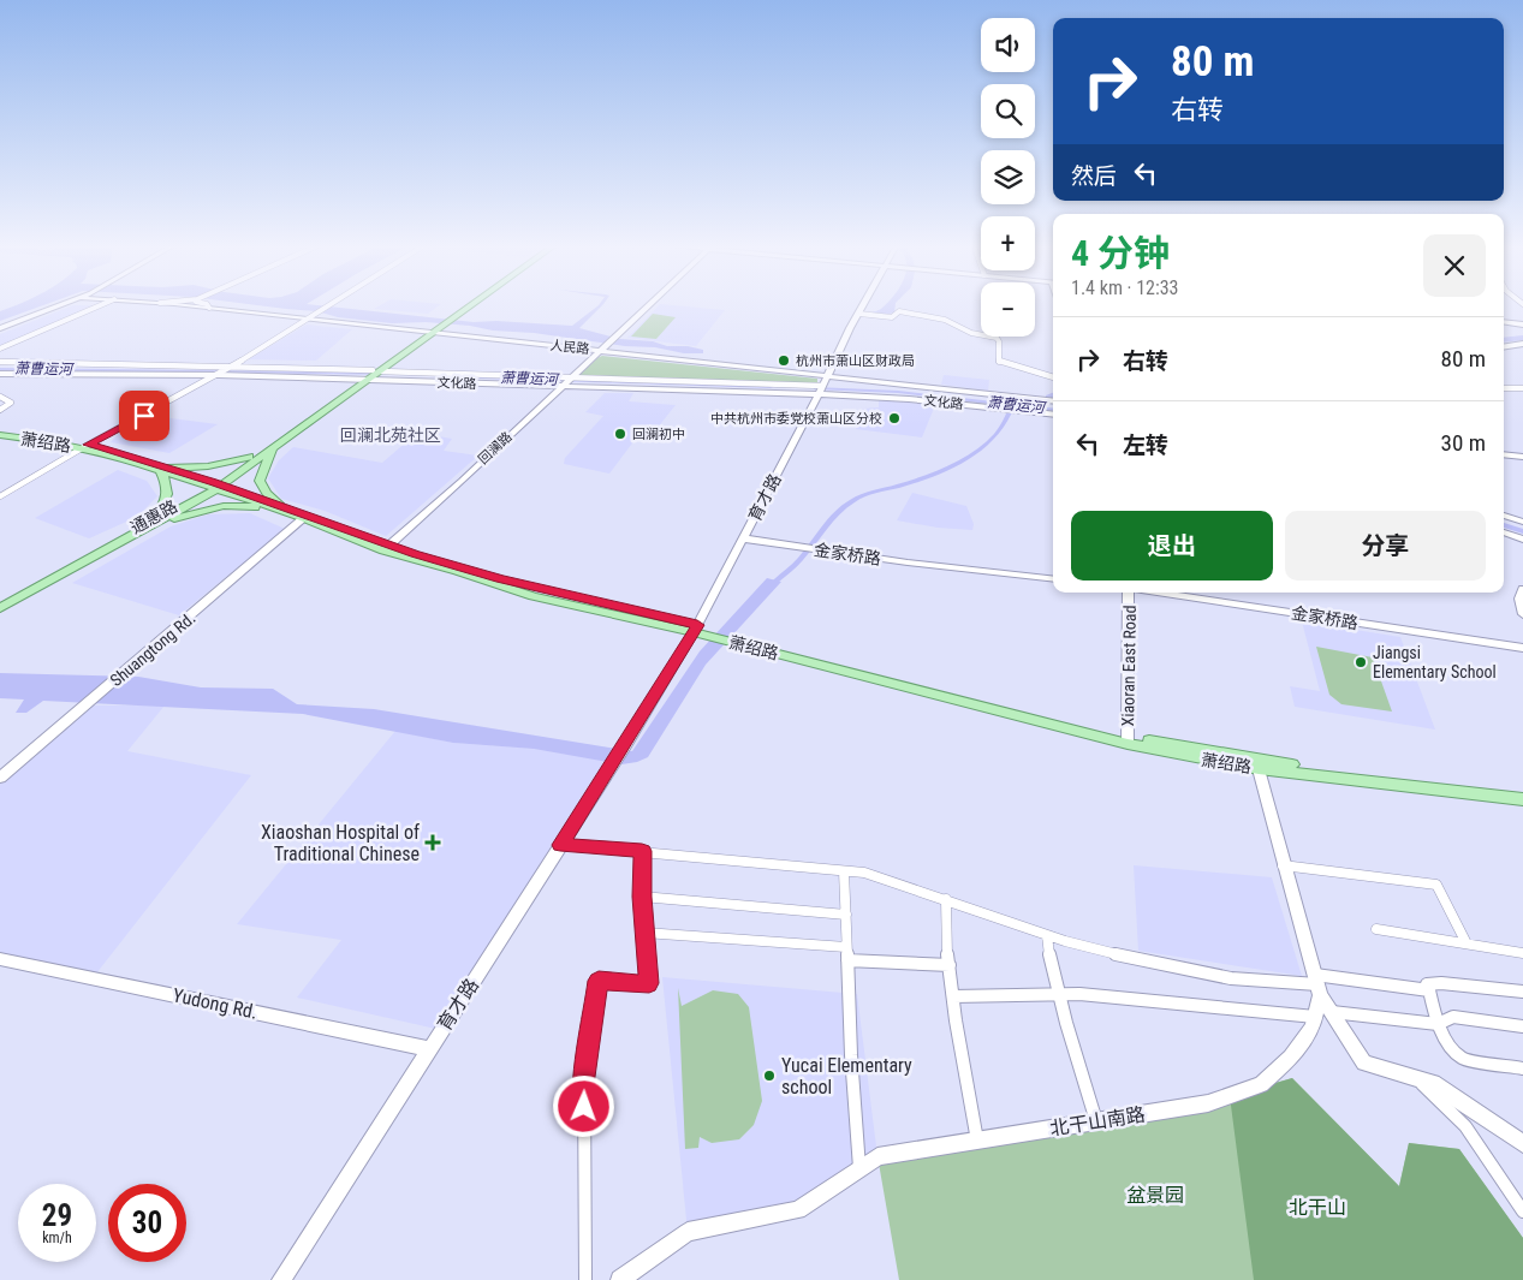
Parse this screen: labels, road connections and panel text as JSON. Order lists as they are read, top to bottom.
{
  "streets": {
    "main road": [
      "人民路",
      "文化路",
      "萧绍路",
      "回澜路",
      "育才路",
      "通惠路",
      "金家桥路",
      "Shuangtong Rd.",
      "Xiaoran East Road",
      "Yudong Rd.",
      "北干山南路"
    ]
  },
  "crossings": [
    ["人民路", "回澜路"],
    ["人民路", "育才路"],
    ["文化路", "回澜路"],
    ["文化路", "育才路"],
    ["文化路", "通惠路"],
    ["萧绍路", "回澜路"],
    ["萧绍路", "育才路"],
    ["萧绍路", "通惠路"],
    ["萧绍路", "Shuangtong Rd."],
    ["萧绍路", "Xiaoran East Road"],
    ["萧绍路", "北干山南路"],
    ["育才路", "金家桥路"],
    ["育才路", "Yudong Rd."]
  ],
  "districts": ["回澜北苑社区"],
  "water": ["萧曹运河"],
  "parks": ["盆景园", "北干山"],
  "places": {
    "other": [
      "杭州市萧山区财政局",
      "中共杭州市委党校萧山区分校",
      "回澜初中",
      "Jiangsi Elementary School",
      "Yucai Elementary school"
    ],
    "health": ["Xiaoshan Hospital of Traditional Chinese"]
  },
  "page": {
    "map_buttons": ["+", "−"],
    "turn": ["80 m", "右转"],
    "then": "然后",
    "heading": ["4 分钟", "1.4 km · 12:33"],
    "list": [
      {
        "name": "右转",
        "value": "80 m"
      },
      {
        "name": "左转",
        "value": "30 m"
      }
    ],
    "buttons": ["退出", "分享"],
    "speed": "29 km/h",
    "limit": "30"
  }
}
